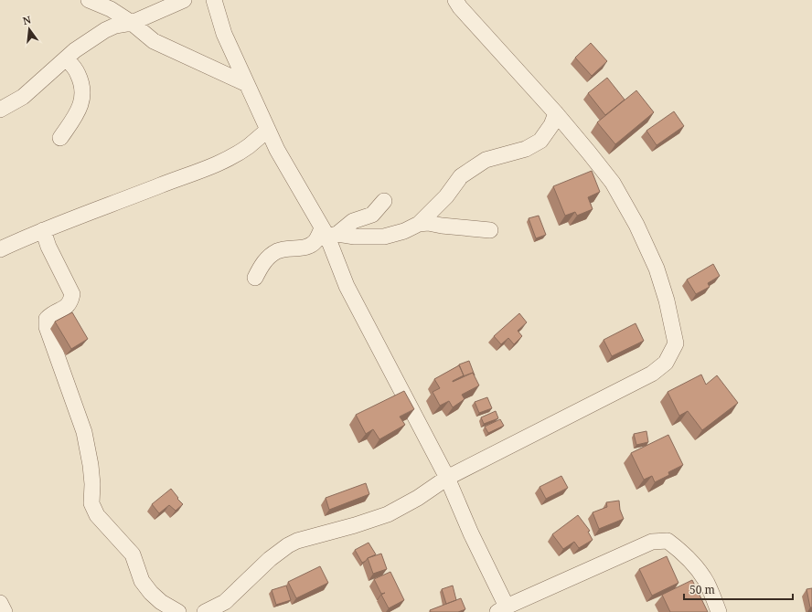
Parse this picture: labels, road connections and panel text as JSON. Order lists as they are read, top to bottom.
{
  "scale_bar": "50 m",
  "north": "top"
}
